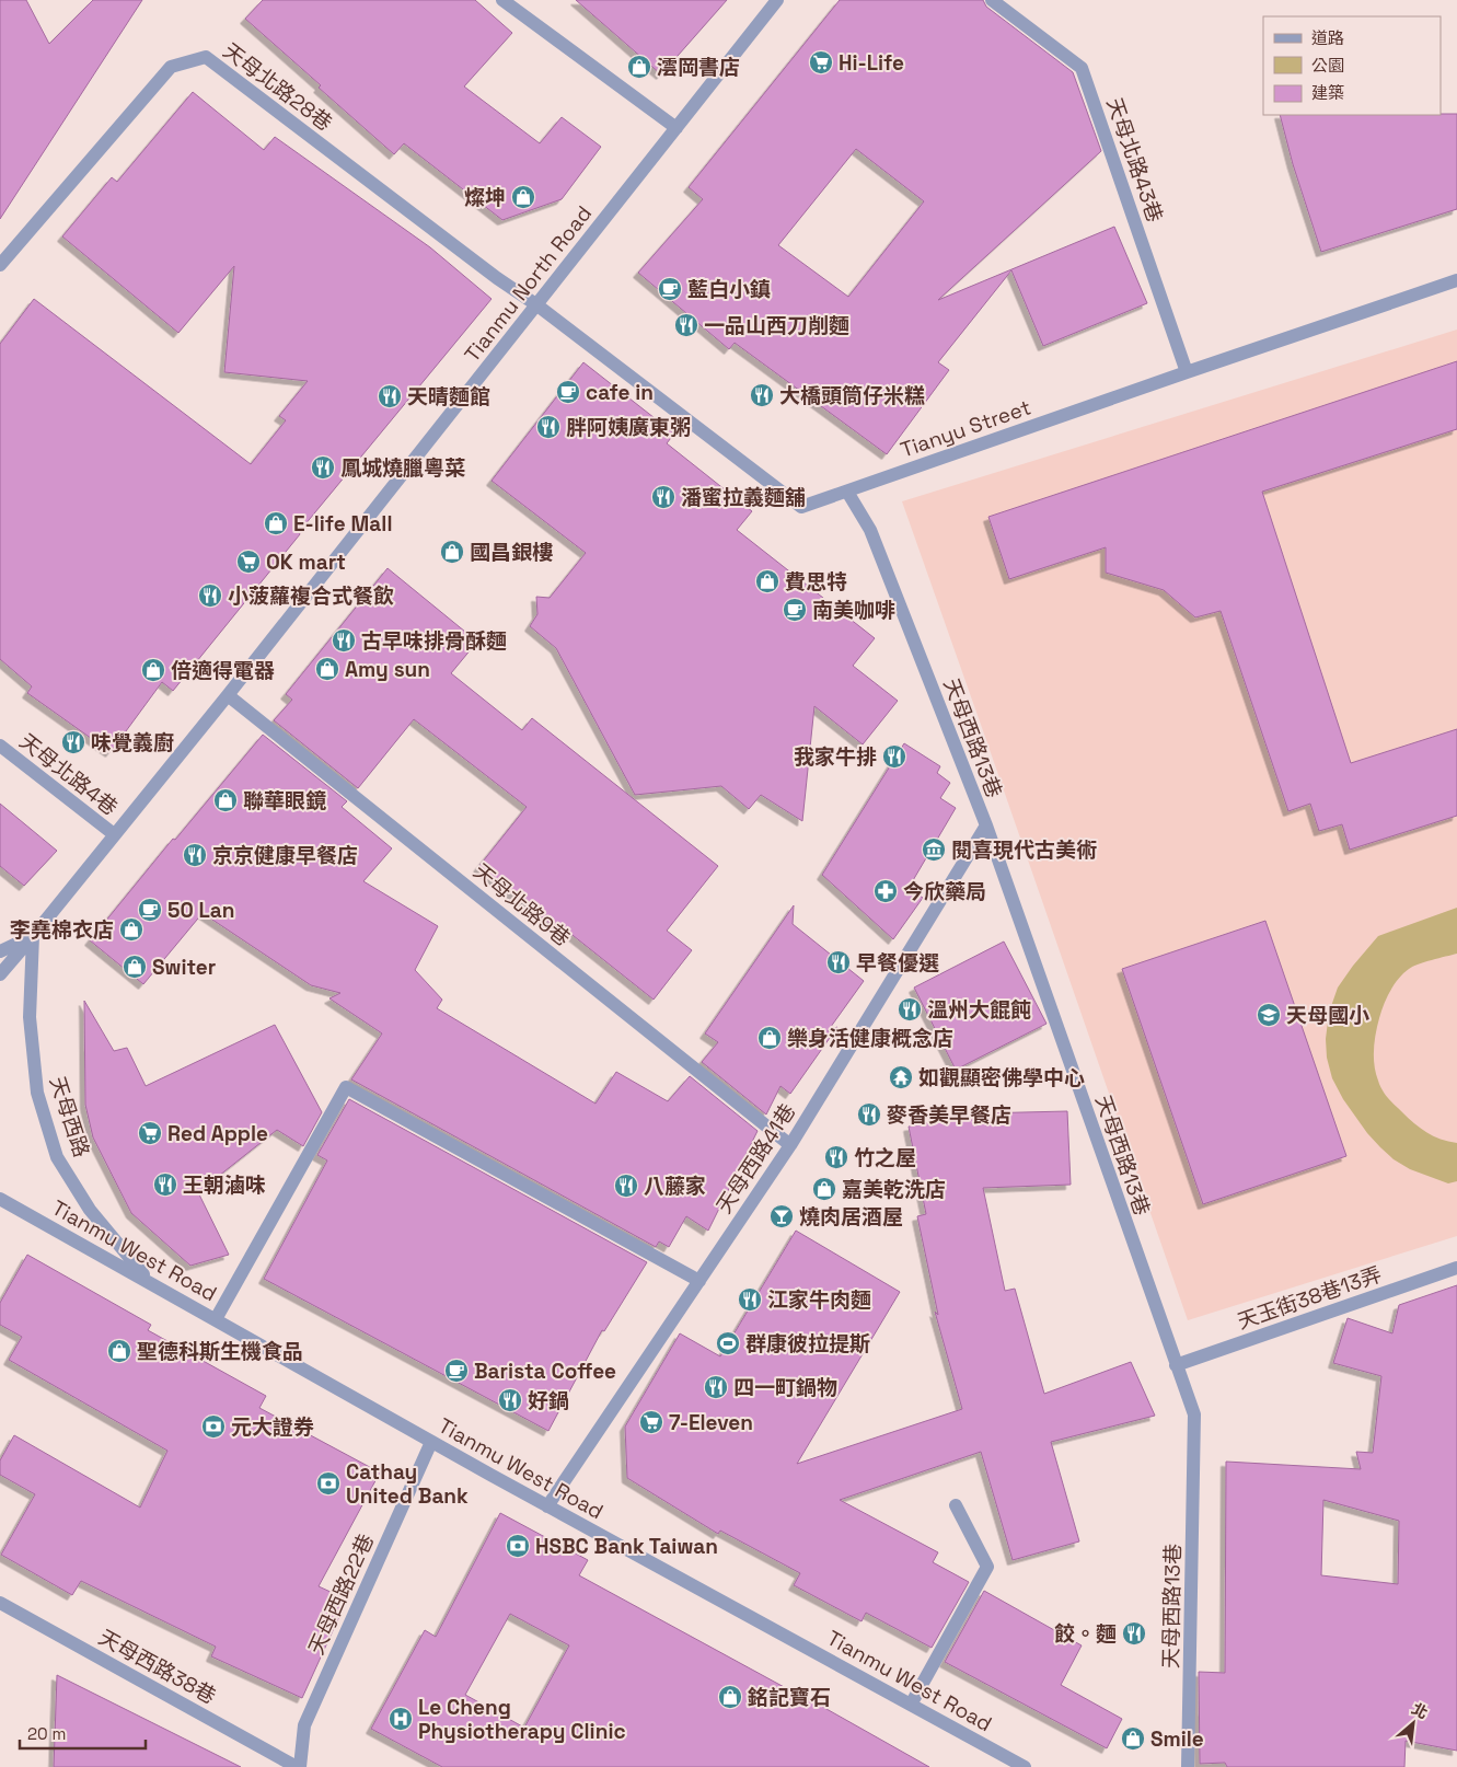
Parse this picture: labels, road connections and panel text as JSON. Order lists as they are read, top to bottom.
{
  "streets": {
    "street": [
      "天母北路28巷",
      "天母北路43巷",
      "Tianmu North Road",
      "Tianyu Street",
      "天母西路13巷",
      "天母北路4巷",
      "天母北路9巷",
      "天母西路",
      "天母西路41巷",
      "Tianmu West Road",
      "天玉街38巷13弄",
      "天母西路22巷",
      "天母西路38巷"
    ]
  },
  "crossings": [
    ["天母北路28巷", "Tianmu North Road"],
    ["天母北路28巷", "Tianyu Street"],
    ["天母北路43巷", "Tianyu Street"],
    ["Tianmu North Road", "Tianyu Street"],
    ["Tianmu North Road", "天母北路4巷"],
    ["Tianmu North Road", "天母北路9巷"],
    ["Tianmu North Road", "天母西路"],
    ["Tianyu Street", "天母西路13巷"],
    ["天母西路13巷", "天母西路41巷"],
    ["天母西路13巷", "天玉街38巷13弄"],
    ["天母北路9巷", "天母西路41巷"],
    ["天母西路", "Tianmu West Road"],
    ["天母西路41巷", "Tianmu West Road"],
    ["Tianmu West Road", "天母西路22巷"],
    ["天母西路22巷", "天母西路38巷"]
  ],
  "places": {
    "supermarket": [
      "Hi-Life",
      "OK mart",
      "Red Apple",
      "7-Eleven"
    ],
    "shop": [
      "澐岡書店",
      "燦坤",
      "E-life Mall",
      "國昌銀樓",
      "費思特",
      "Amy sun",
      "倍適得電器",
      "聯華眼鏡",
      "李堯棉衣店",
      "Switer",
      "樂身活健康概念店",
      "嘉美乾洗店",
      "聖德科斯生機食品",
      "銘記寶石",
      "Smile"
    ],
    "cafe": [
      "藍白小鎮",
      "cafe in",
      "南美咖啡",
      "50 Lan",
      "Barista Coffee"
    ],
    "restaurant": [
      "一品山西刀削麵",
      "大橋頭筒仔米糕",
      "天晴麵館",
      "胖阿姨廣東粥",
      "鳳城燒臘粵菜",
      "潘蜜拉義麵舖",
      "小菠蘿複合式餐飲",
      "古早味排骨酥麵",
      "味覺義廚",
      "我家牛排",
      "京京健康早餐店",
      "早餐優選",
      "溫州大餛飩",
      "麥香美早餐店",
      "竹之屋",
      "王朝滷味",
      "八藤家",
      "江家牛肉麵",
      "四一町鍋物",
      "好鍋",
      "餃。麵"
    ],
    "museum": ["閱喜現代古美術"],
    "pharmacy": ["今欣藥局"],
    "school or university": ["天母國小"],
    "temple": ["如觀顯密佛學中心"],
    "bar": ["燒肉居酒屋"],
    "sports": ["群康彼拉提斯"],
    "bank": ["元大證券", "Cathay United Bank", "HSBC Bank Taiwan"],
    "hospital": ["Le Cheng Physiotherapy Clinic"]
  },
  "legend": ["道路", "公園", "建築"],
  "scale_bar": "20 m",
  "north": "top right"
}
